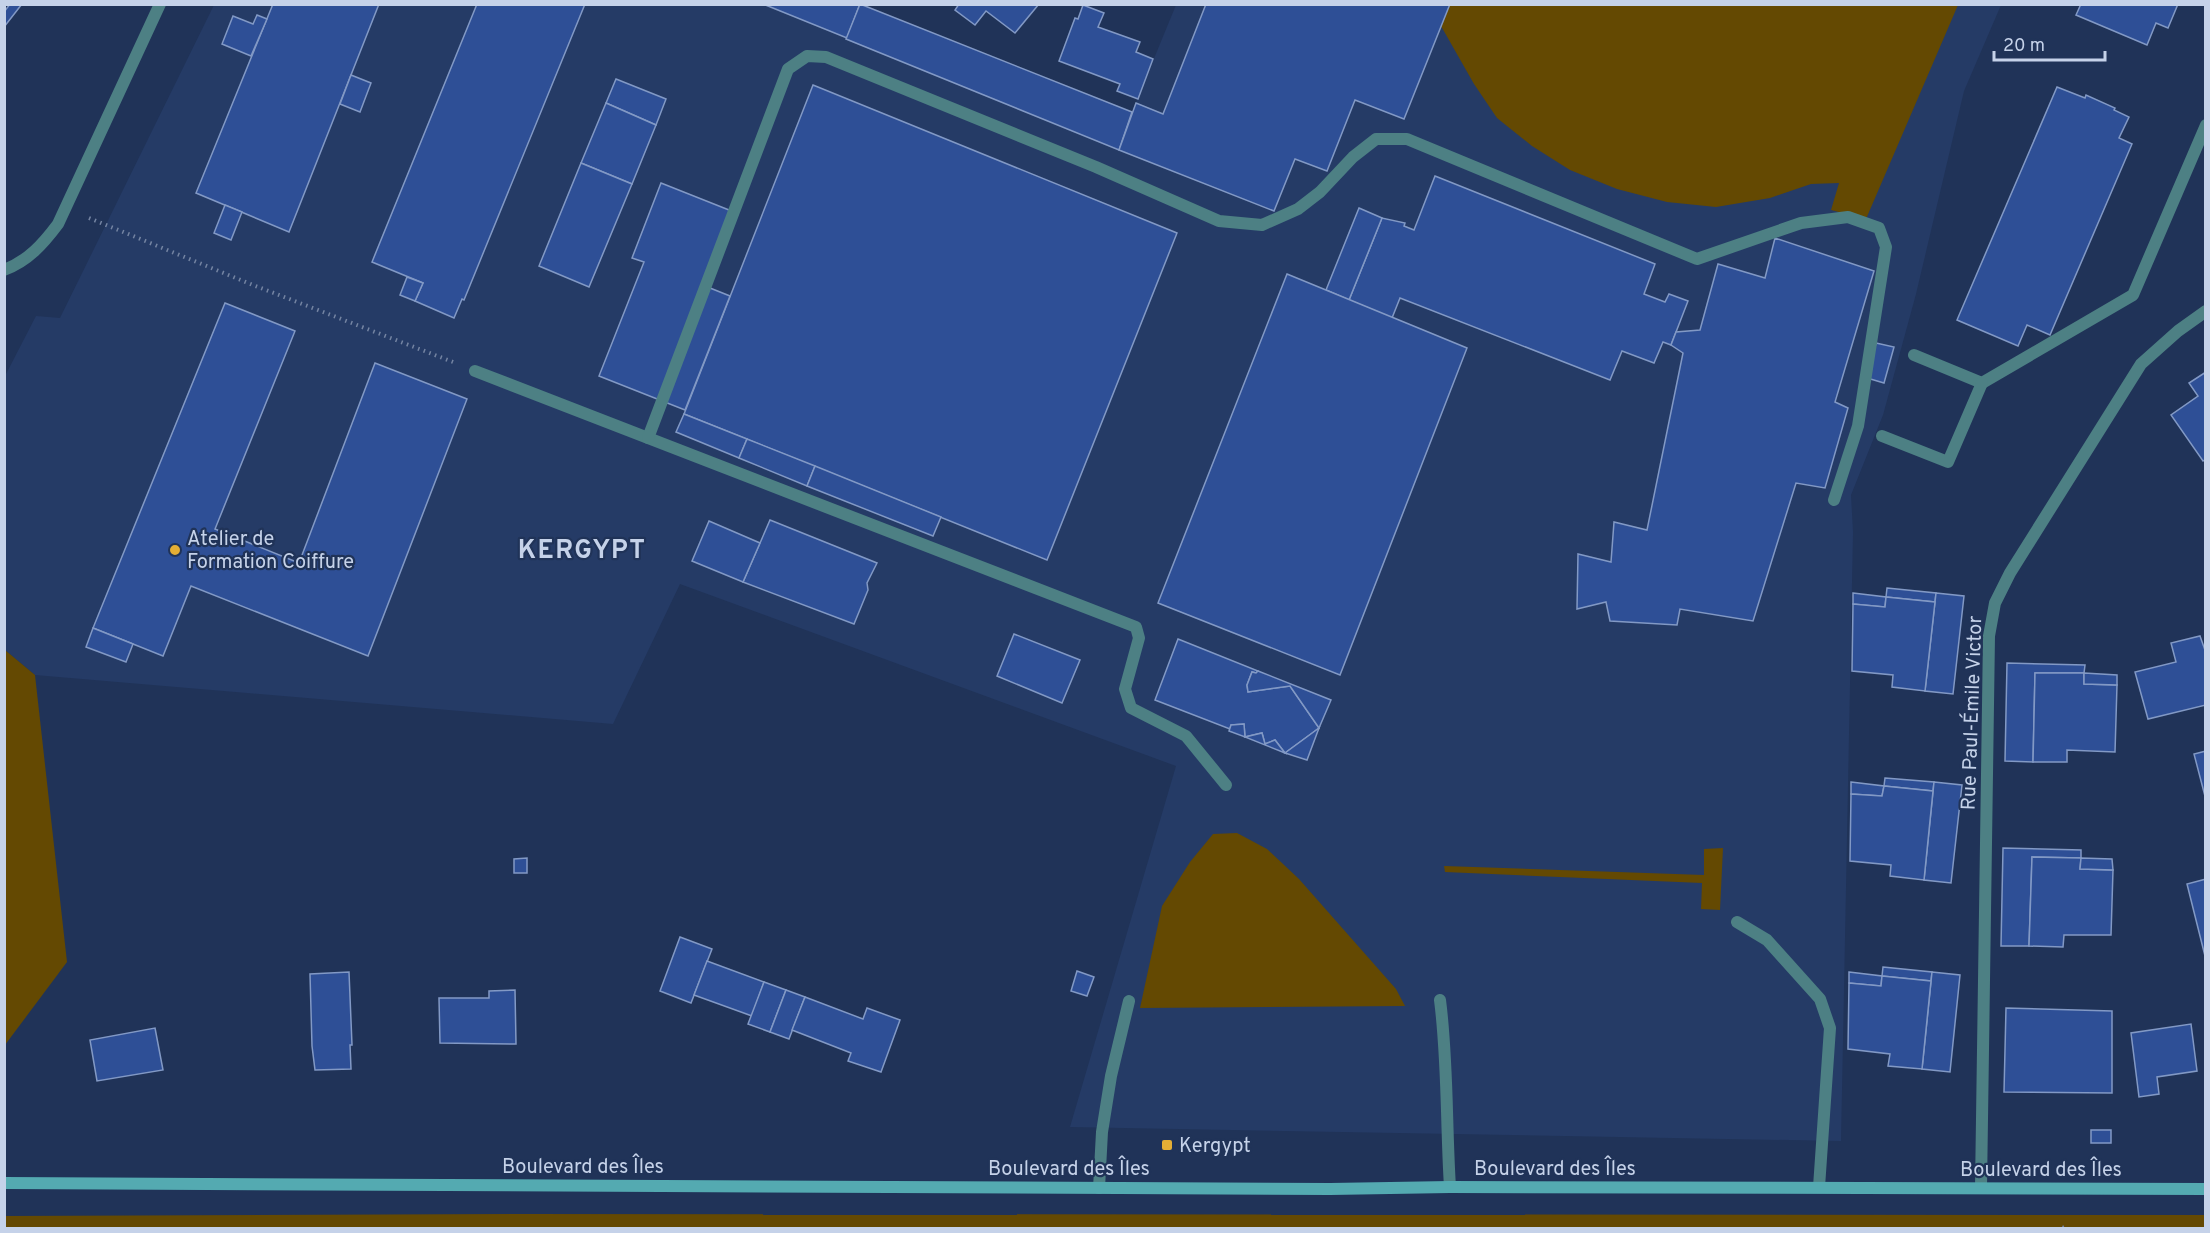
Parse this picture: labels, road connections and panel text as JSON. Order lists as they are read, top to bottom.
{
  "streets": {
    "street": ["Rue Paul-Émile Victor", "Boulevard des Îles"]
  },
  "crossings": [
    ["Rue Paul-Émile Victor", "Boulevard des Îles"]
  ],
  "districts": ["KERGYPT"],
  "places": {
    "other": ["Atelier de Formation Coiffure"],
    "transit": ["Kergypt"]
  },
  "scale_bar": "20 m"
}
